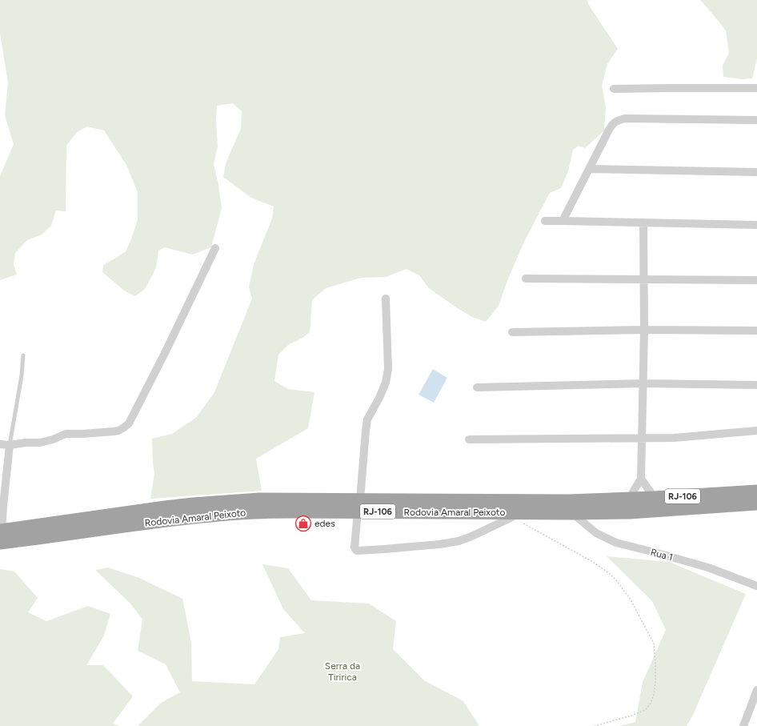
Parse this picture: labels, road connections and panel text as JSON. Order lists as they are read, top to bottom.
{
  "streets": {
    "highway": ["RJ-106", "Rodovia Amaral Peixoto"],
    "street": ["Rua 1"]
  },
  "crossings": [
    ["Rodovia Amaral Peixoto", "Rua 1"]
  ],
  "parks": ["Serra da Tiririca"],
  "places": {
    "shop": ["edes"]
  }
}
